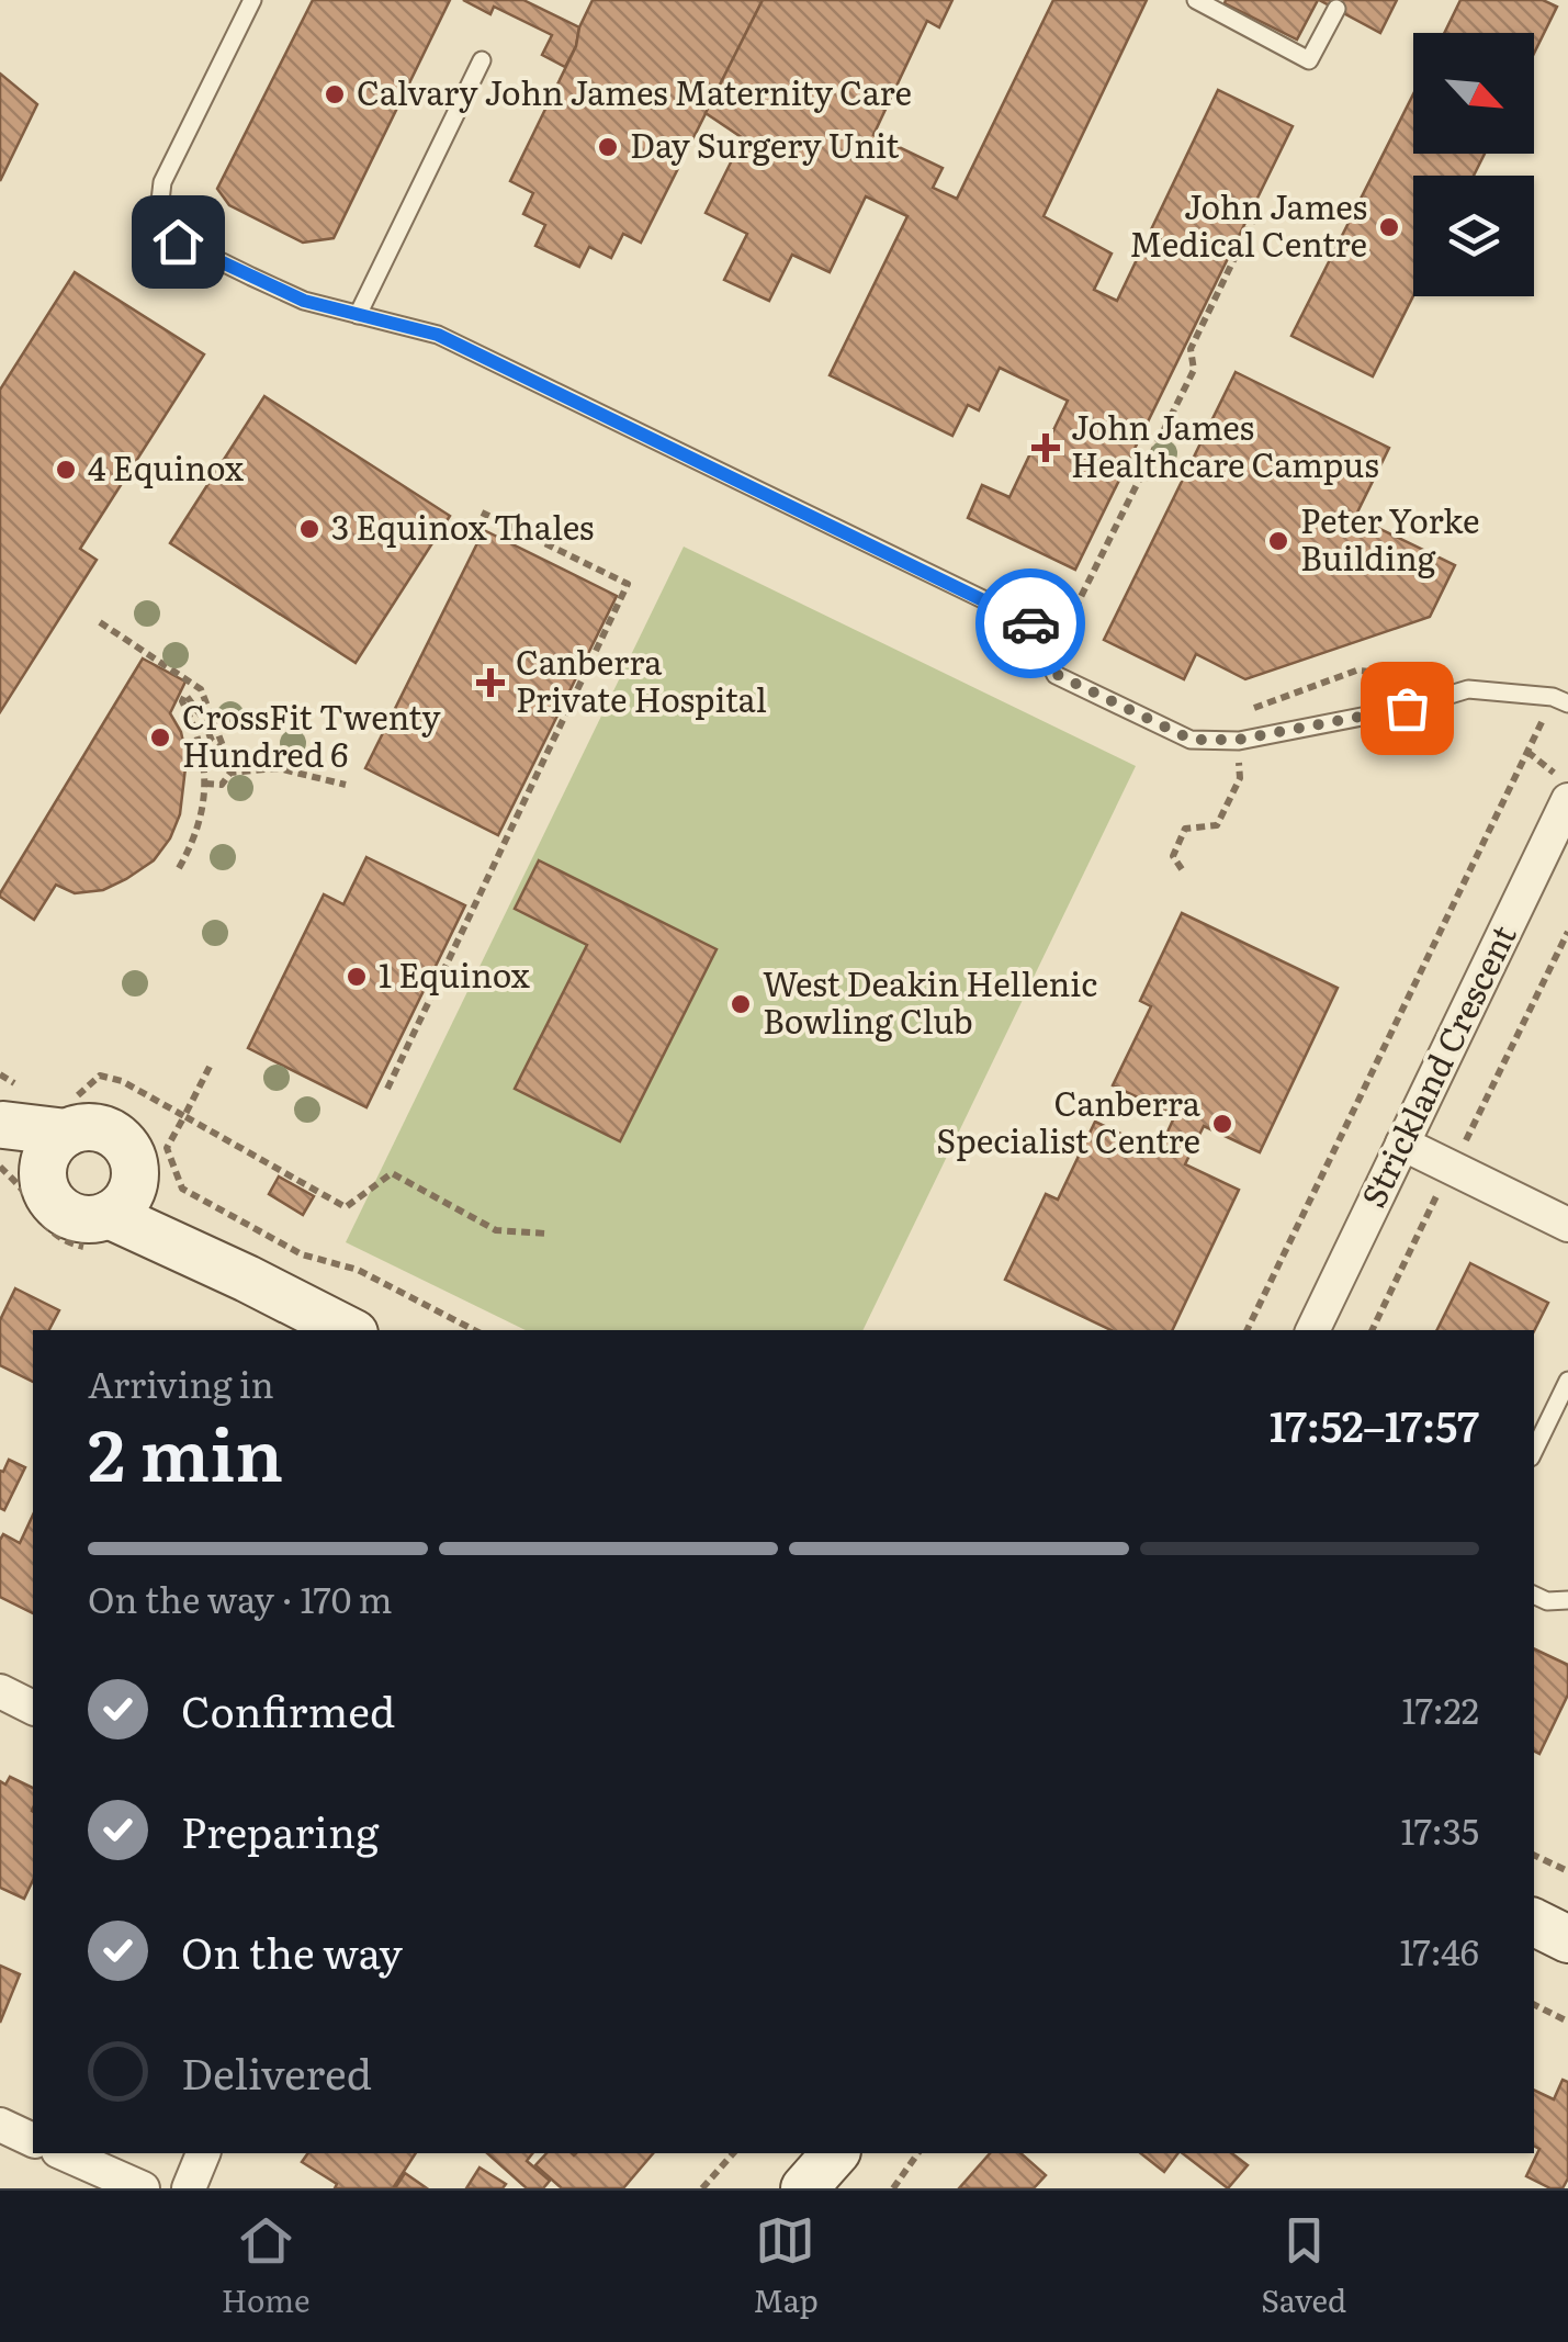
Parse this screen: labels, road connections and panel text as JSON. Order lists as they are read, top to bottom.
{
  "streets": {
    "street": ["Strickland Crescent"]
  },
  "places": {
    "other": [
      "Calvary John James Maternity Care",
      "Day Surgery Unit",
      "John James Medical Centre",
      "4 Equinox",
      "3 Equinox Thales",
      "Peter Yorke Building",
      "CrossFit Twenty Hundred 6",
      "1 Equinox",
      "West Deakin Hellenic Bowling Club",
      "Canberra Specialist Centre"
    ],
    "health": ["John James Healthcare Campus", "Canberra Private Hospital"]
  },
  "north": "bottom right",
  "page": {
    "heading": ["2 min", "Arriving in", "17:52–17:57"],
    "bar": "On the way · 170 m",
    "list": [
      ["Confirmed", "17:22"],
      ["Preparing", "17:35"],
      ["On the way", "17:46"],
      "Delivered"
    ],
    "tabs": ["Home", "Map", "Saved"]
  }
}
